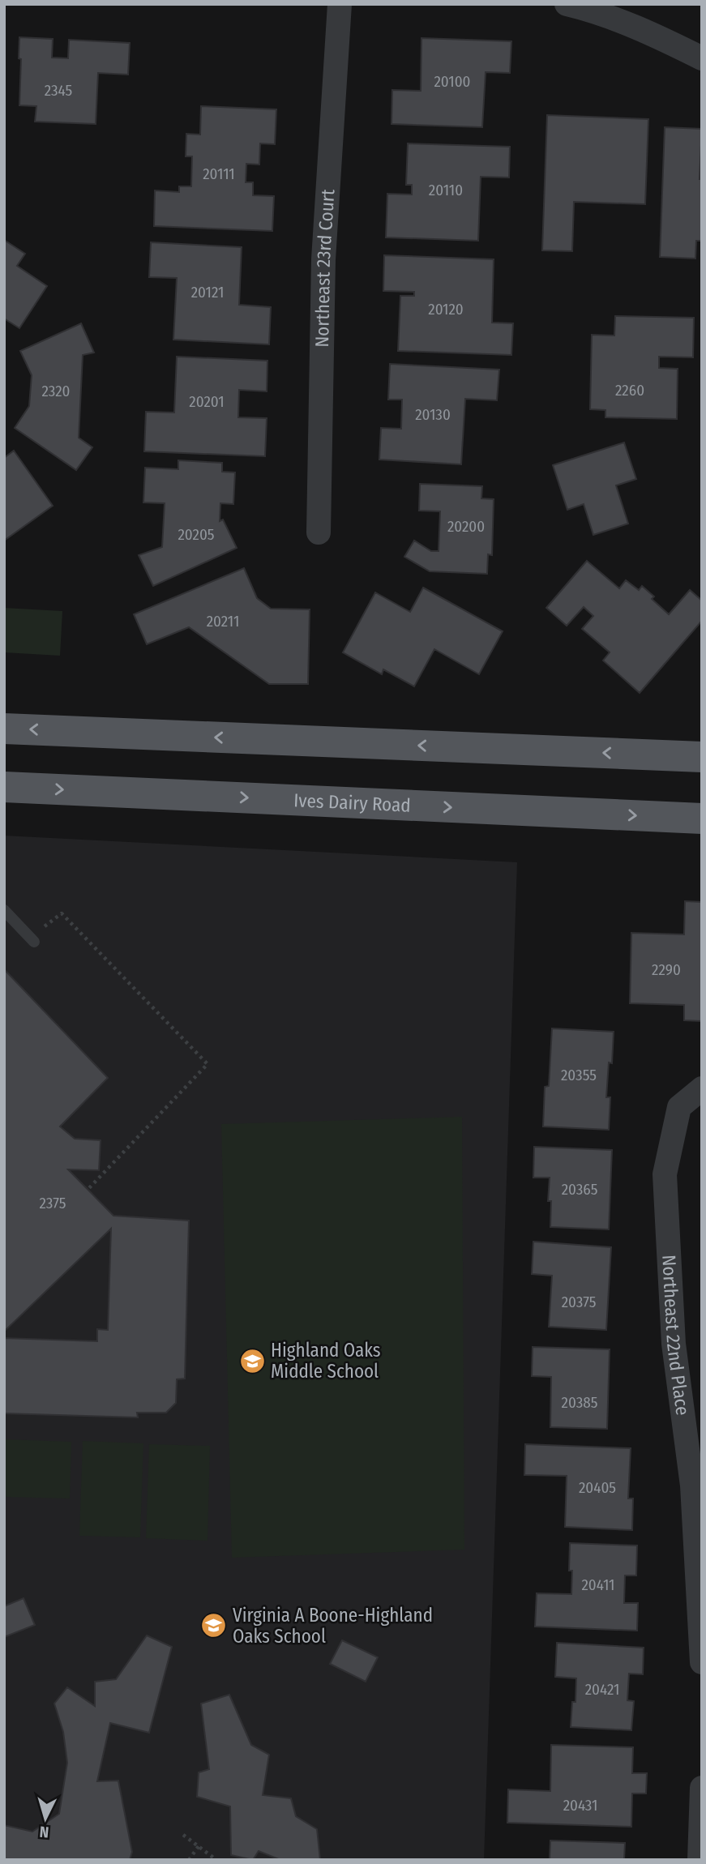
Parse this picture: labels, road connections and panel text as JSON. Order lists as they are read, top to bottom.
{
  "streets": {
    "main road": ["Ives Dairy Road"],
    "street": ["Northeast 23rd Court", "Northeast 22nd Place"]
  },
  "places": {
    "school or university": ["Highland Oaks Middle School", "Virginia A Boone-Highland Oaks School"]
  },
  "house_numbers": [
    "20100",
    "2345",
    "20111",
    "20110",
    "20121",
    "20120",
    "2260",
    "2320",
    "20201",
    "20130",
    "20200",
    "20205",
    "20211",
    "2290",
    "20355",
    "20365",
    "2375",
    "20375",
    "20385",
    "20405",
    "20411",
    "20421",
    "20431"
  ],
  "north": "bottom"
}
